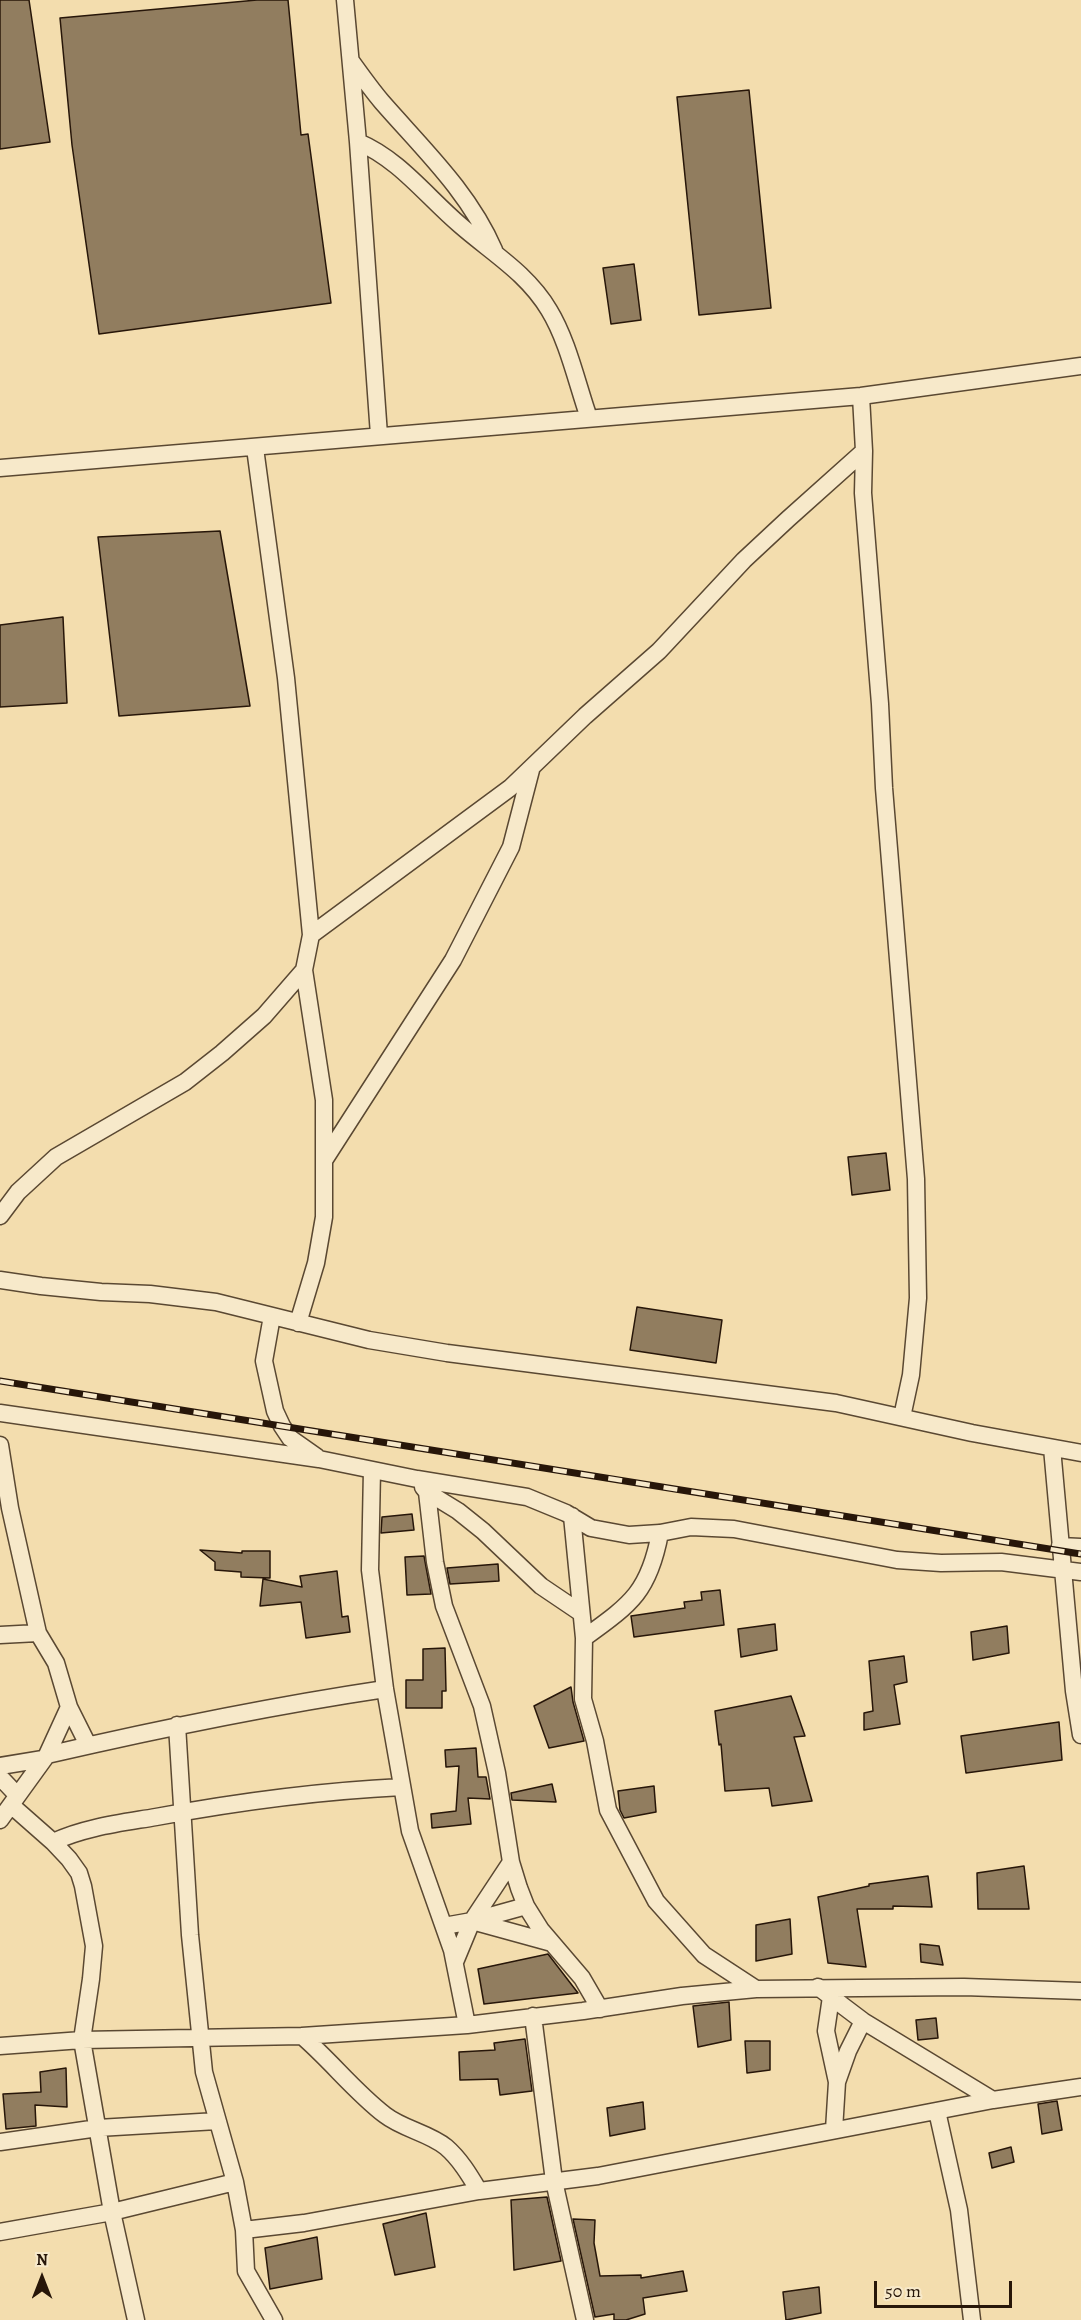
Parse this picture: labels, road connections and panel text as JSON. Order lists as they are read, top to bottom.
{
  "scale_bar": "50 m",
  "north": "top"
}
